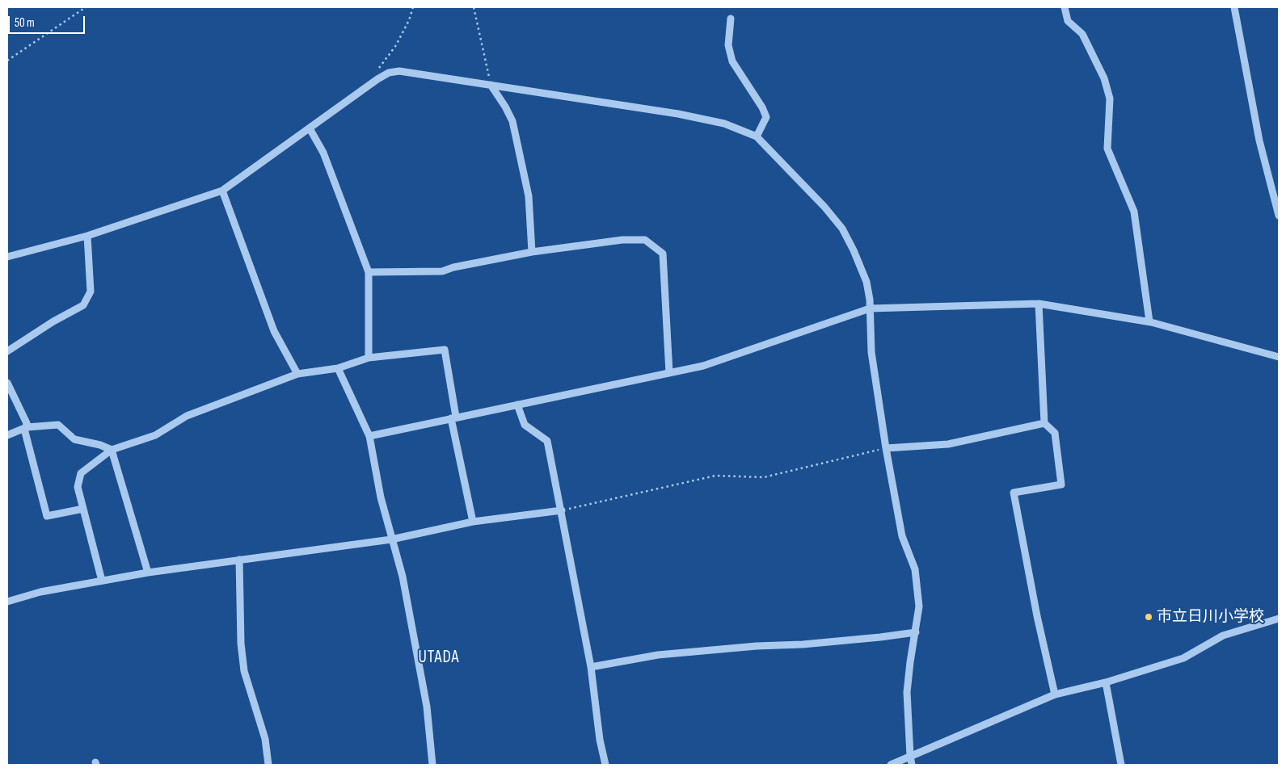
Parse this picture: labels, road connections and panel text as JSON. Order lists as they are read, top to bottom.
{
  "districts": ["UTADA"],
  "places": ["市立日川小学校"],
  "scale_bar": "50 m"
}
